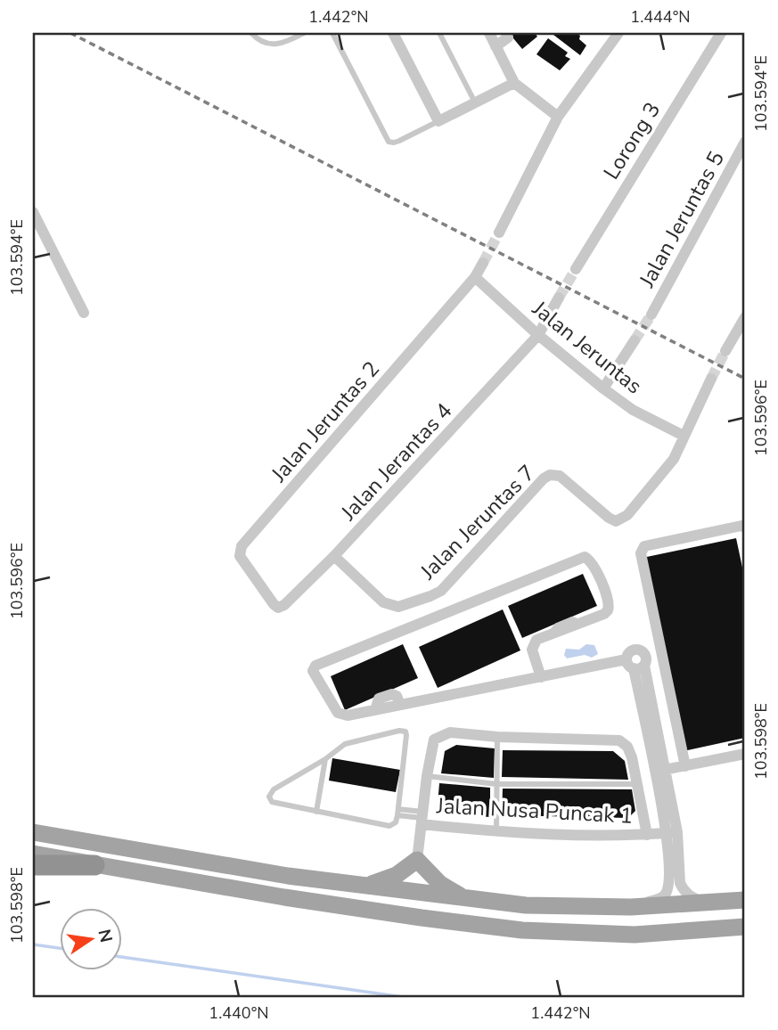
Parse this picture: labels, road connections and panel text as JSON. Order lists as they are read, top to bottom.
{
  "streets": {
    "street": [
      "Lorong 3",
      "Jalan Jeruntas 5",
      "Jalan Jeruntas",
      "Jalan Jeruntas 2",
      "Jalan Jerantas 4",
      "Jalan Jeruntas 7",
      "Jalan Nusa Puncak 1"
    ]
  },
  "crossings": [
    ["Jalan Jeruntas", "Jalan Jeruntas 2"],
    ["Jalan Jeruntas", "Jalan Jerantas 4"],
    ["Jalan Jeruntas", "Jalan Jeruntas 7"],
    ["Jalan Jeruntas 2", "Jalan Jerantas 4"],
    ["Jalan Jerantas 4", "Jalan Jeruntas 7"]
  ],
  "north": "right",
  "coordinates": [
    "1.442°N",
    "1.444°N",
    "103.594°E",
    "103.596°E",
    "103.598°E",
    "1.440°N"
  ]
}
